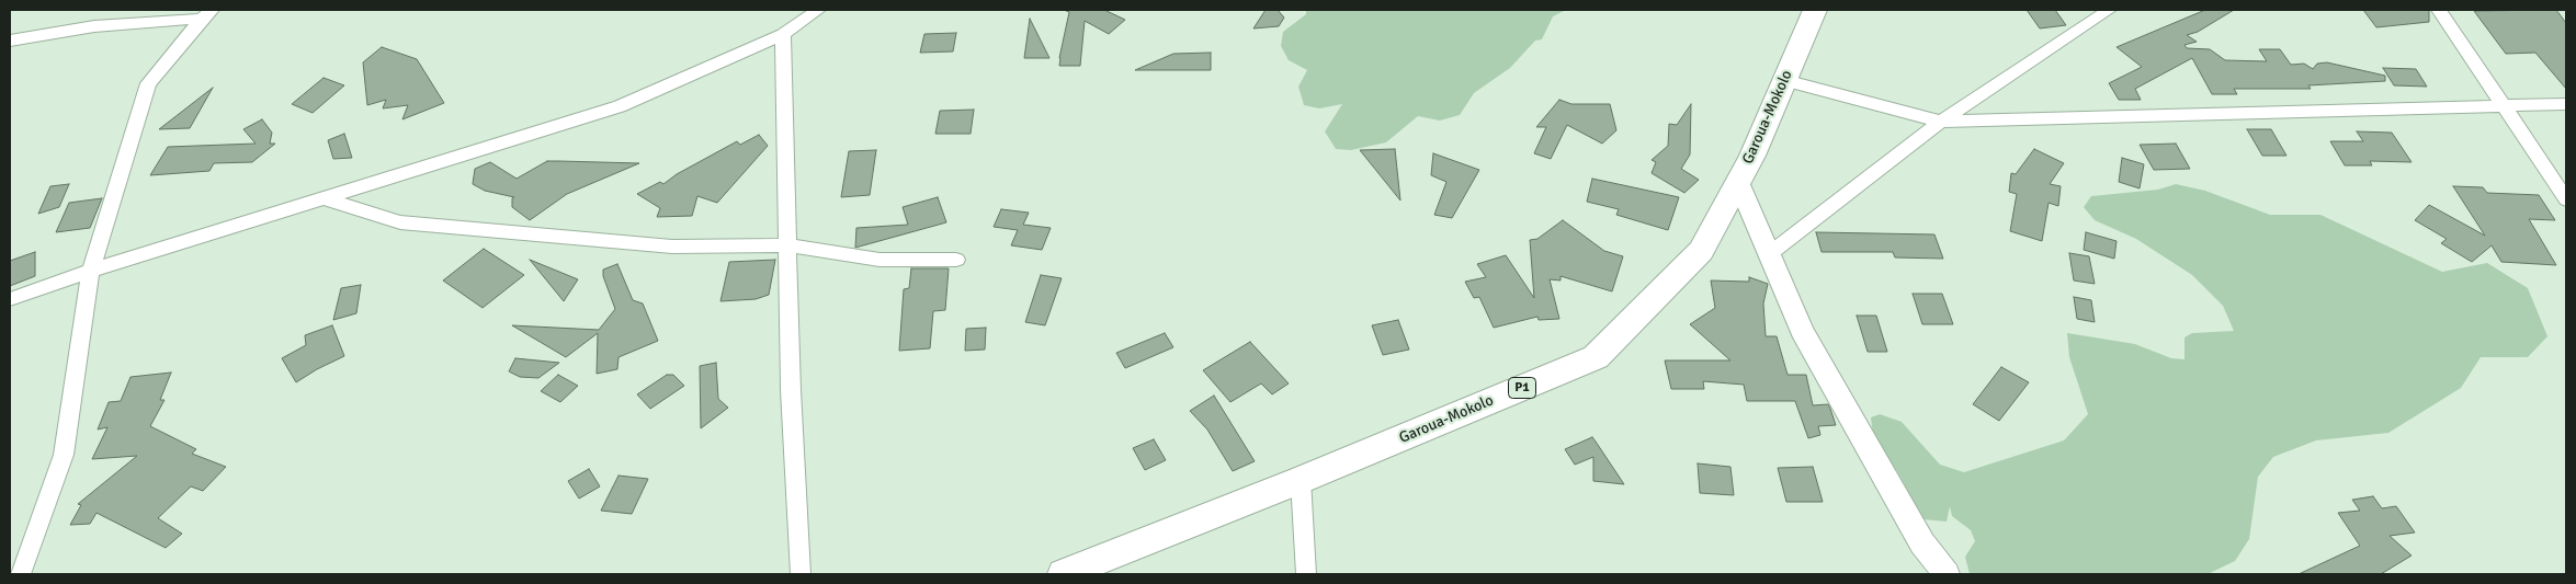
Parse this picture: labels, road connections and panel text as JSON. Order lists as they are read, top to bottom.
{
  "streets": {
    "main road": ["Garoua-Mokolo", "P1"]
  }
}
